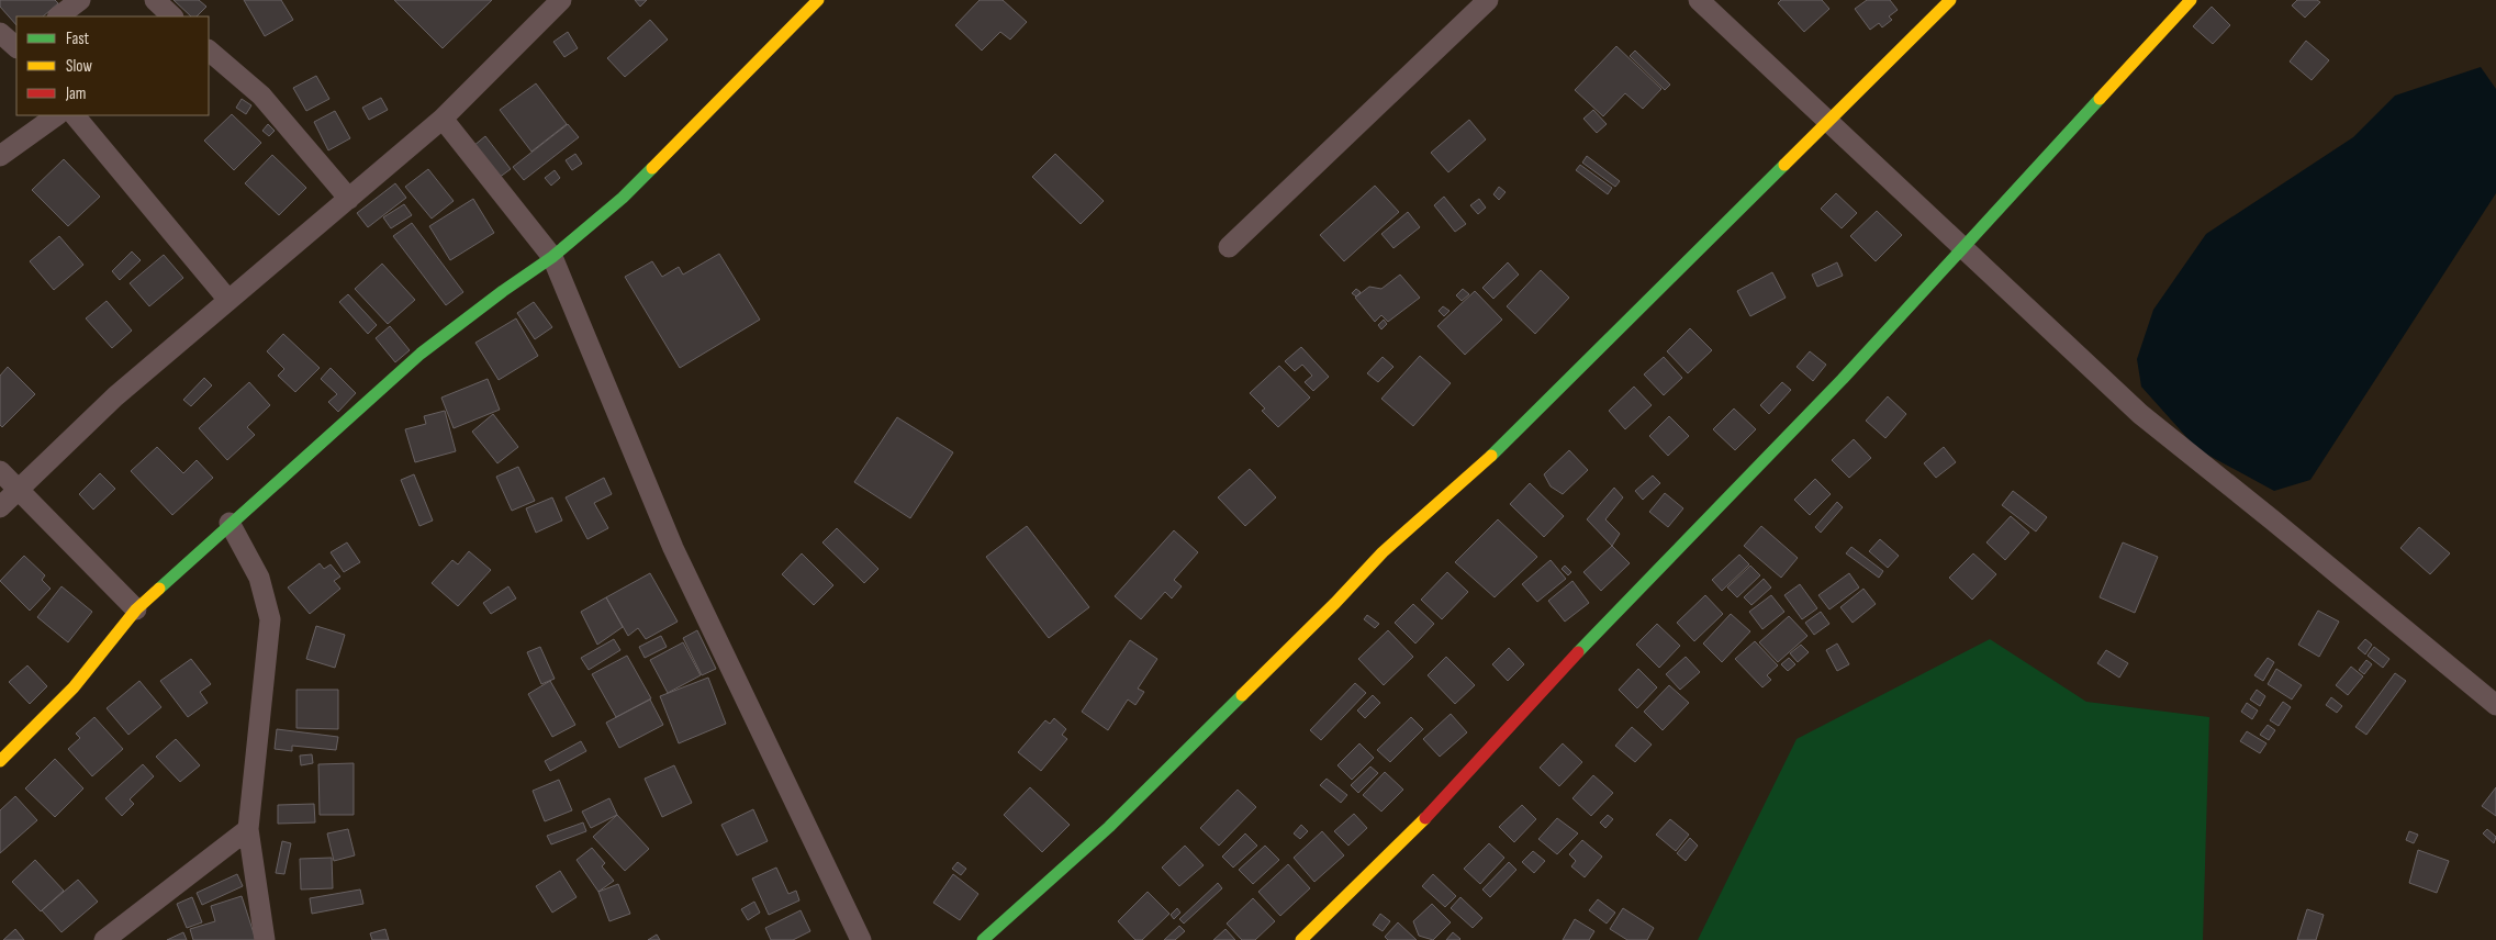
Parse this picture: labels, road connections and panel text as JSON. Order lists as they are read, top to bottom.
{
  "legend": ["Fast", "Slow", "Jam"]
}
